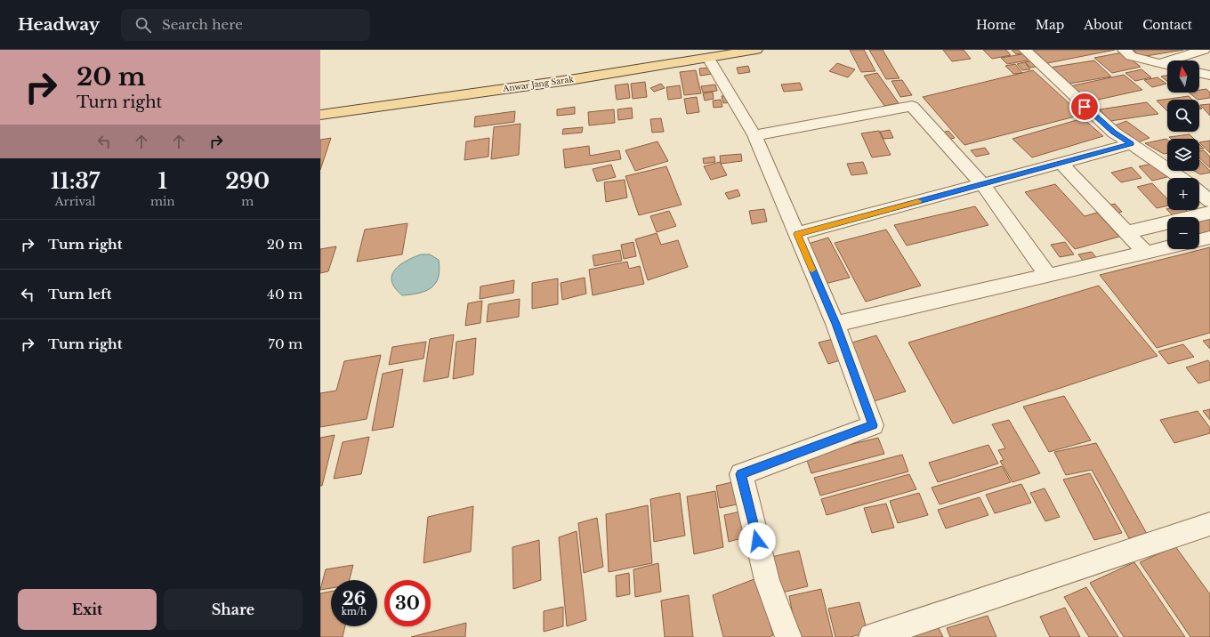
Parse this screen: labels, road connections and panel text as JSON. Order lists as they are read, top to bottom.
{
  "streets": {
    "main road": ["Anwar Jang Sarak"]
  },
  "north": "top",
  "page": {
    "header": "Headway",
    "search": "Search here",
    "nav": [
      "Home",
      "Map",
      "About",
      "Contact"
    ],
    "turn": ["20 m", "Turn right"],
    "map_buttons": ["+", "−"],
    "eta": [
      "11:37",
      "Arrival",
      "1",
      "min",
      "290",
      "m"
    ],
    "list": [
      {
        "name": "Turn right",
        "value": "20 m"
      },
      {
        "name": "Turn left",
        "value": "40 m"
      },
      {
        "name": "Turn right",
        "value": "70 m"
      }
    ],
    "speed": "26 km/h",
    "limit": "30",
    "buttons": ["Exit", "Share"]
  }
}
